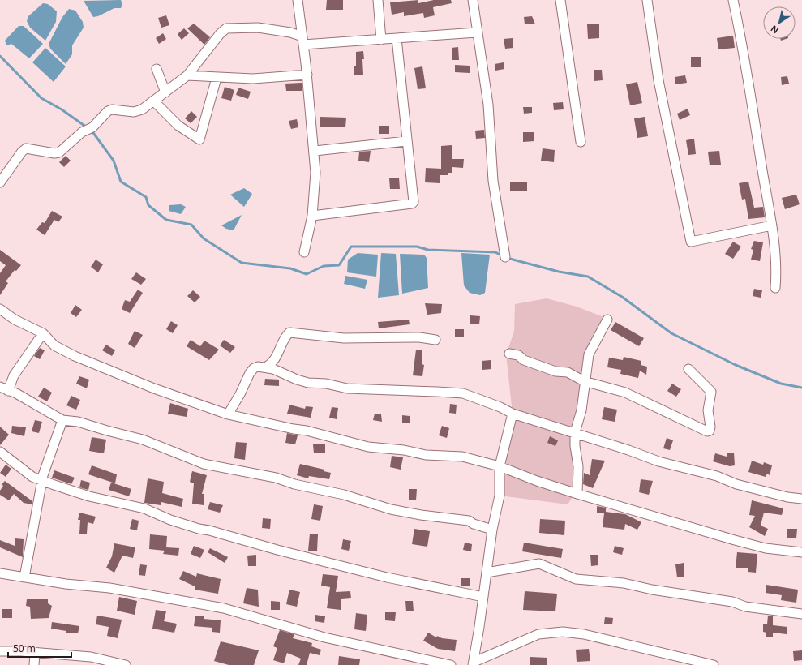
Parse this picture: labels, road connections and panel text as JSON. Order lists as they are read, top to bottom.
{
  "scale_bar": "50 m",
  "north": "bottom left"
}
